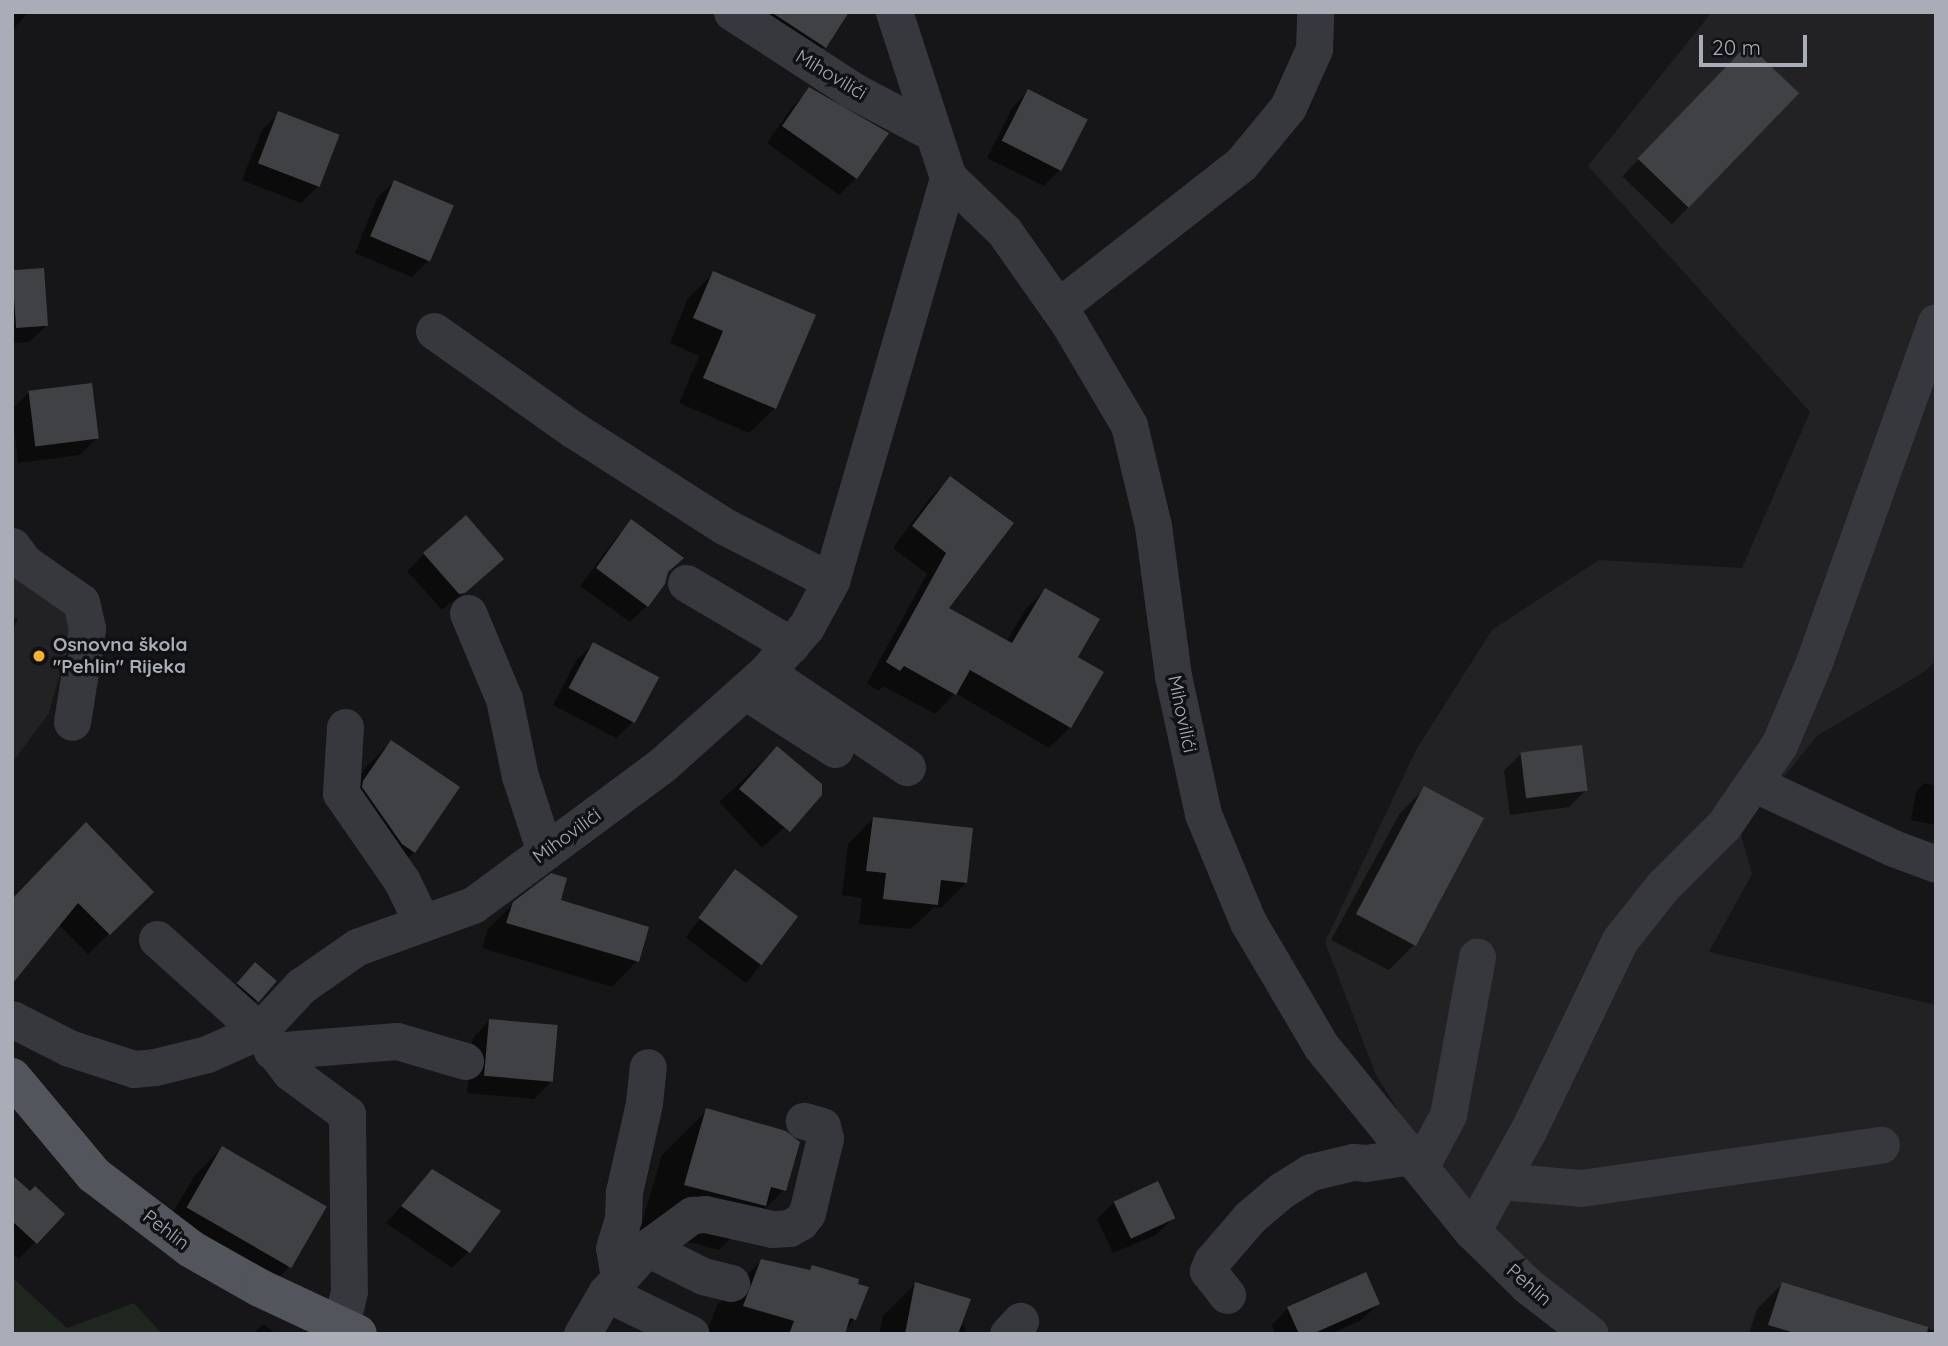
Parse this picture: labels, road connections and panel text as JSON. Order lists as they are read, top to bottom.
{
  "streets": {
    "main road": ["Pehlin"],
    "street": ["Mihovilići"]
  },
  "crossings": [
    ["Mihovilići", "Pehlin"]
  ],
  "places": ["Osnovna škola \"Pehlin\" Rijeka"],
  "scale_bar": "20 m"
}
